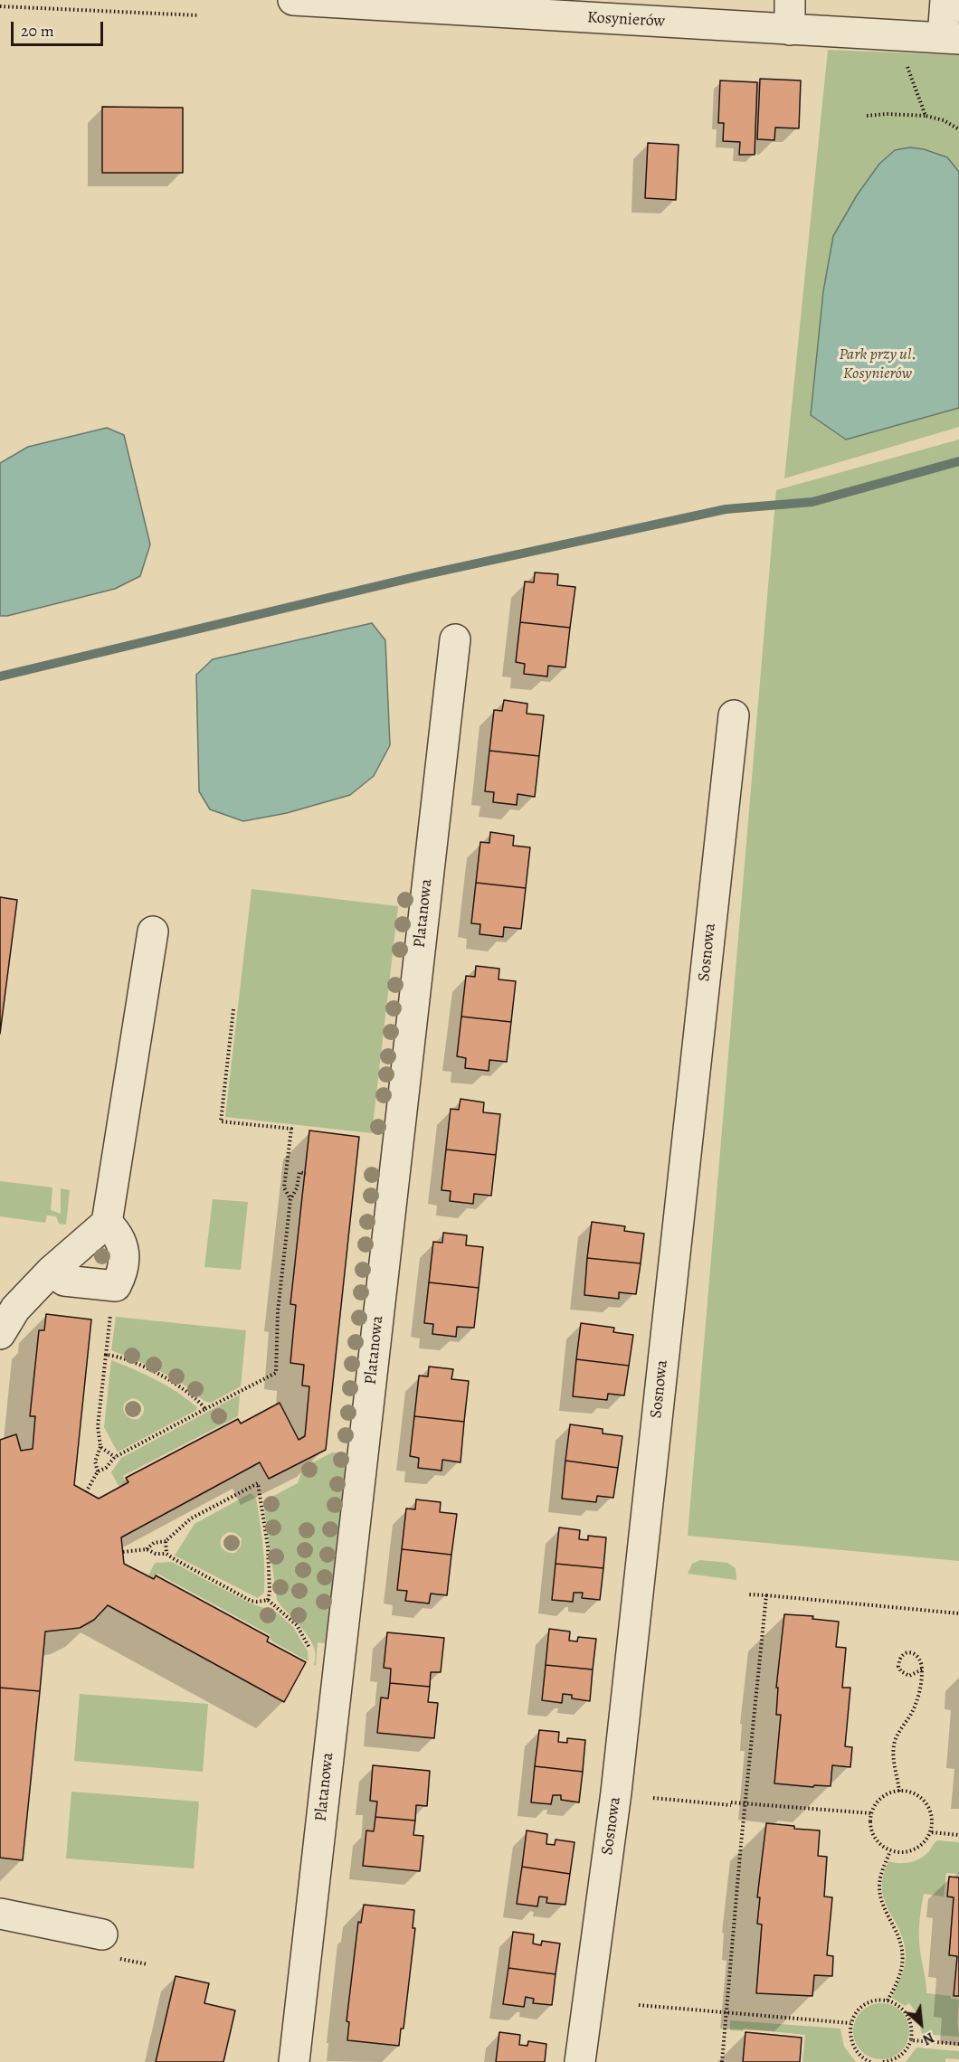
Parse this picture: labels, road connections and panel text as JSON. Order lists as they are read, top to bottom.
{
  "streets": {
    "street": ["Kosynierów", "Platanowa", "Sosnowa"]
  },
  "parks": ["Park przy ul. Kosynierów"],
  "scale_bar": "20 m",
  "north": "bottom right"
}
